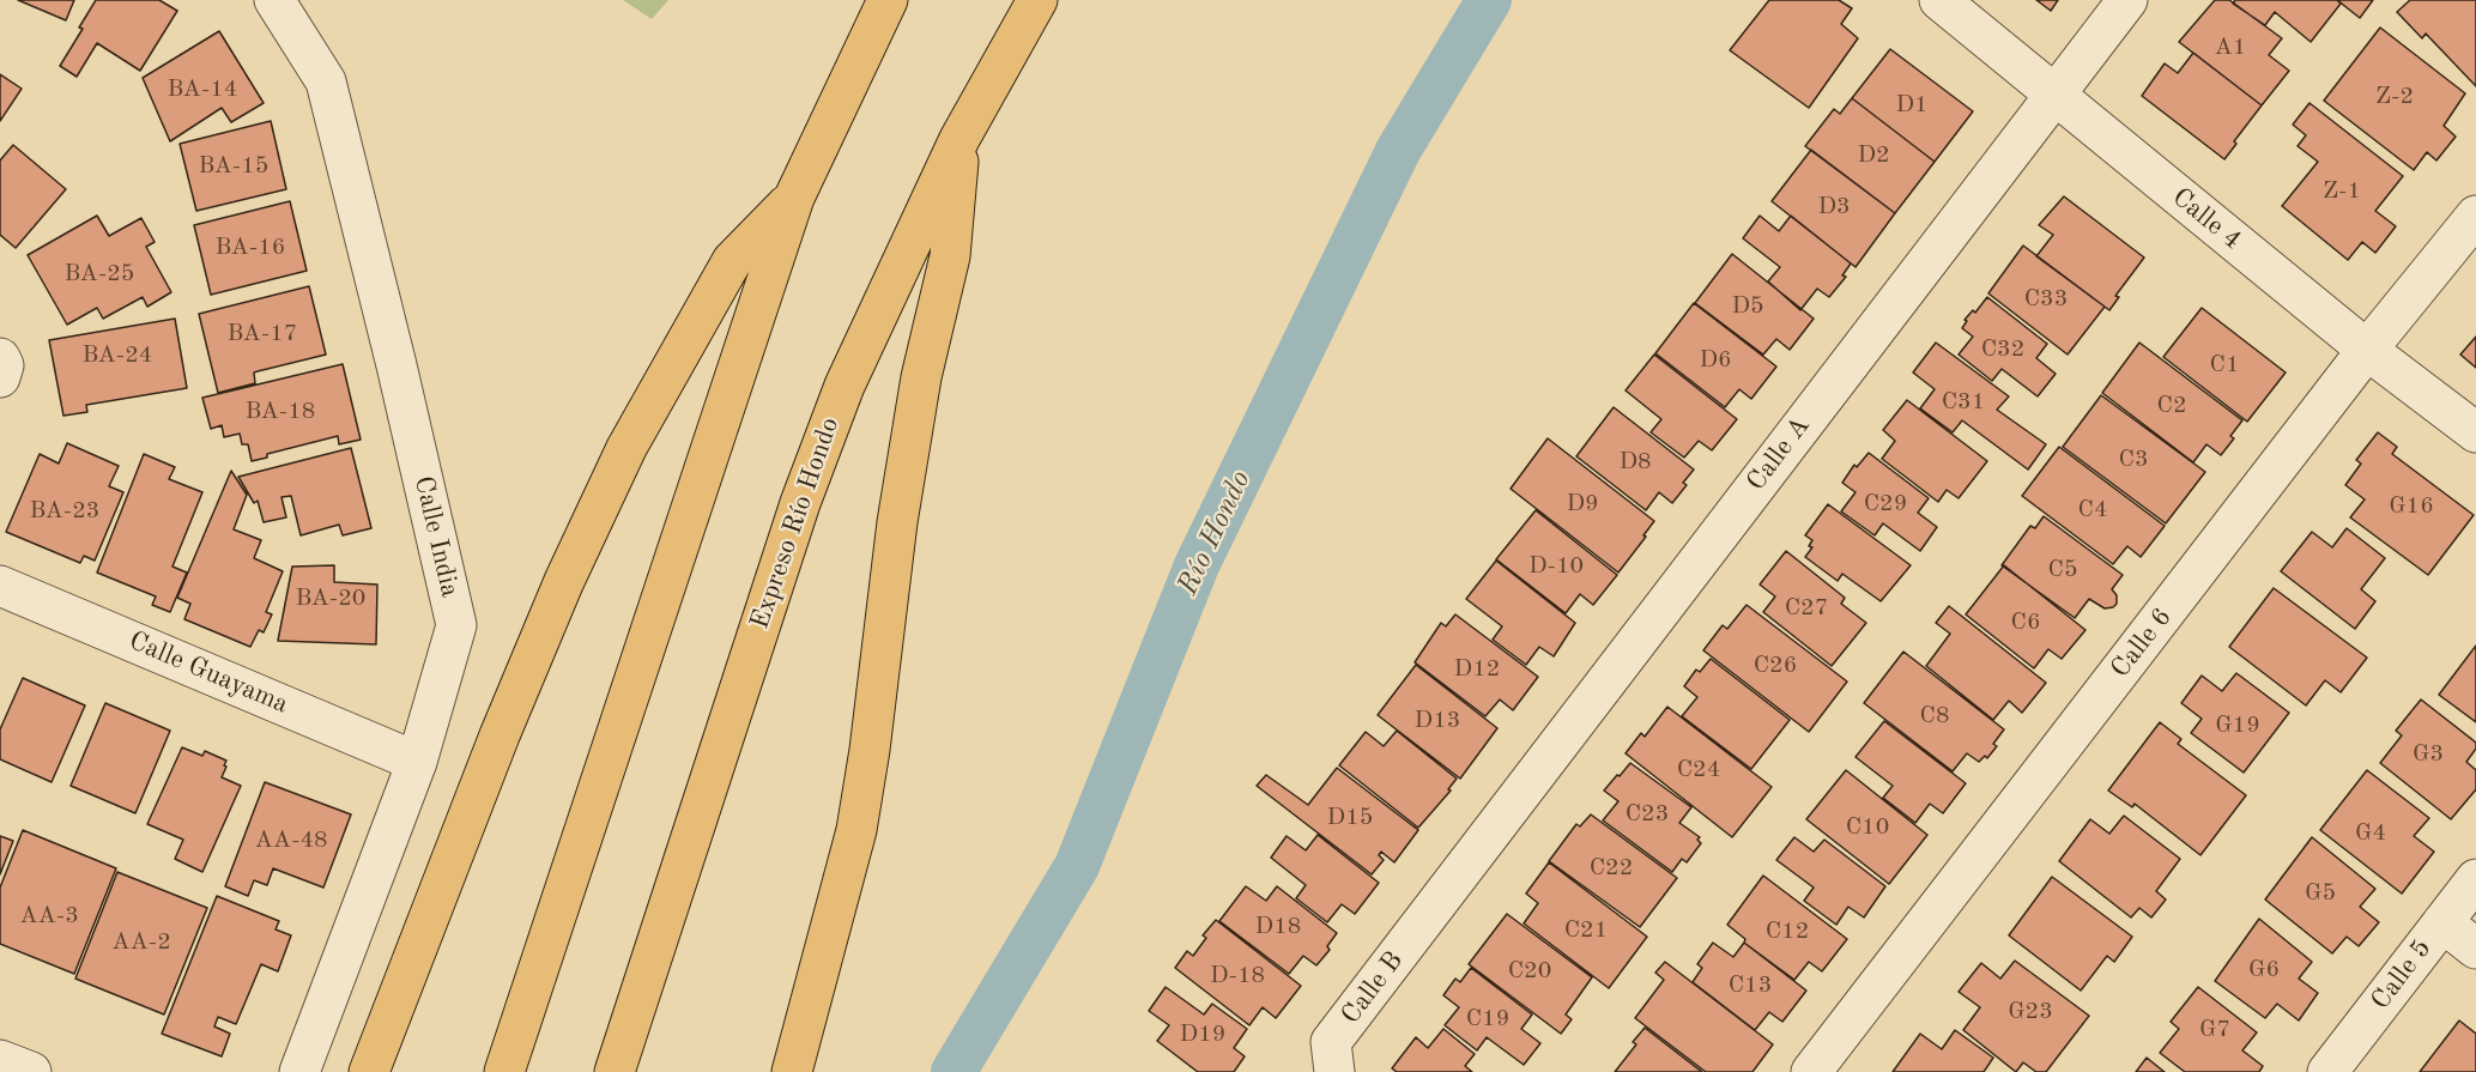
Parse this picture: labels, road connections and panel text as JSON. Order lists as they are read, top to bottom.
{
  "streets": {
    "highway": ["Expreso Río Hondo"],
    "street": [
      "Calle 4",
      "Calle A",
      "Calle India",
      "Calle 6",
      "Calle Guayama",
      "Calle 5",
      "Calle B"
    ]
  },
  "crossings": [
    ["Calle 4", "Calle A"],
    ["Calle 4", "Calle 6"],
    ["Calle A", "Calle B"],
    ["Calle India", "Calle Guayama"]
  ],
  "water": ["Río Hondo"],
  "house_numbers": [
    "A1",
    "BA-14",
    "Z-2",
    "D1",
    "D2",
    "BA-15",
    "Z-1",
    "D3",
    "BA-16",
    "BA-25",
    "C33",
    "D5",
    "BA-17",
    "C32",
    "BA-24",
    "D6",
    "C1",
    "C31",
    "C2",
    "BA-18",
    "C3",
    "D8",
    "D9",
    "C29",
    "G16",
    "C4",
    "BA-23",
    "D-10",
    "C5",
    "BA-20",
    "C27",
    "C6",
    "C26",
    "D12",
    "C8",
    "D13",
    "G19",
    "G3",
    "C24",
    "C23",
    "D15",
    "C10",
    "G4",
    "AA-48",
    "C22",
    "G5",
    "AA-3",
    "D18",
    "C21",
    "C12",
    "AA-2",
    "G6",
    "C20",
    "D-18",
    "C13",
    "G23",
    "C19",
    "G7",
    "D19"
  ]
}
